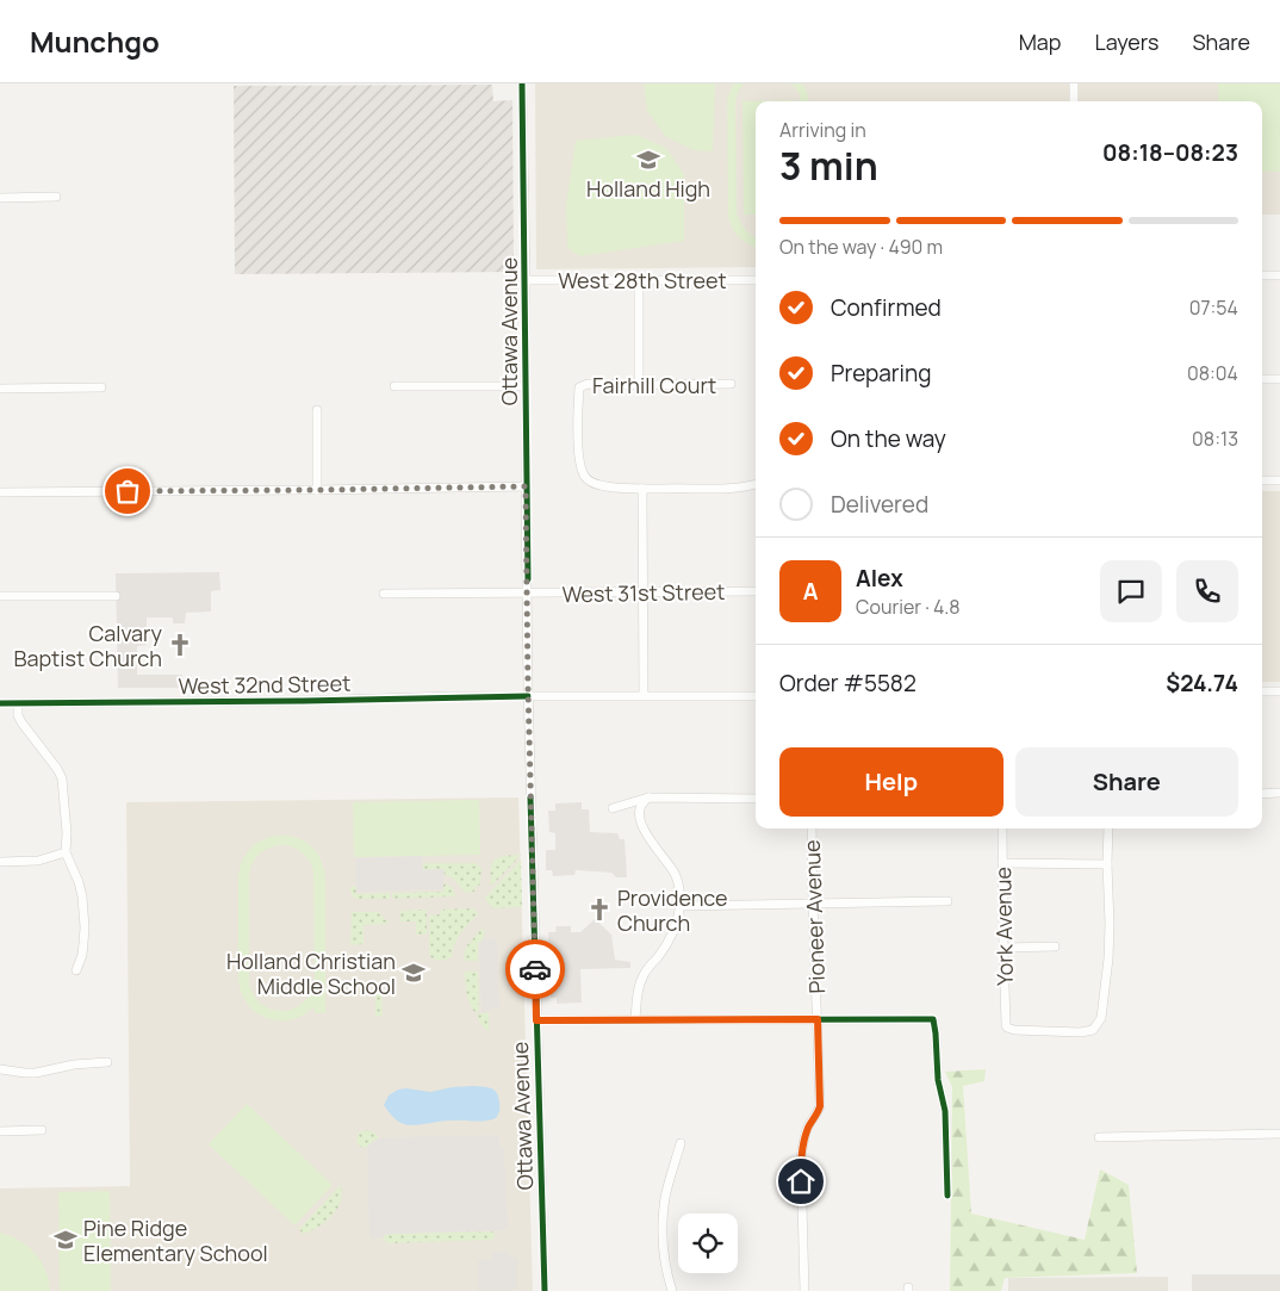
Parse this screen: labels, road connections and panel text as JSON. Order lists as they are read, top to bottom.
{
  "streets": {
    "street": [
      "West 28th Street",
      "Ottawa Avenue",
      "Fairhill Court",
      "West 31st Street",
      "West 32nd Street",
      "Pioneer Avenue",
      "York Avenue"
    ]
  },
  "crossings": [
    ["West 28th Street", "Ottawa Avenue"],
    ["Ottawa Avenue", "West 31st Street"],
    ["Ottawa Avenue", "West 32nd Street"]
  ],
  "places": {
    "school or university": ["Holland High", "Holland Christian Middle School", "Pine Ridge Elementary School"],
    "church": ["Calvary Baptist Church", "Providence Church"]
  },
  "page": {
    "header": "Munchgo",
    "nav": ["Map", "Layers", "Share"],
    "heading": ["3 min", "Arriving in", "08:18–08:23"],
    "panel": [
      "Alex",
      "Courier · 4.8",
      "Order #5582",
      "$24.74"
    ],
    "bar": "On the way · 490 m",
    "list": [
      ["Confirmed", "07:54"],
      ["Preparing", "08:04"],
      ["On the way", "08:13"],
      "Delivered"
    ],
    "round": "A",
    "buttons": ["Help", "Share"]
  }
}
